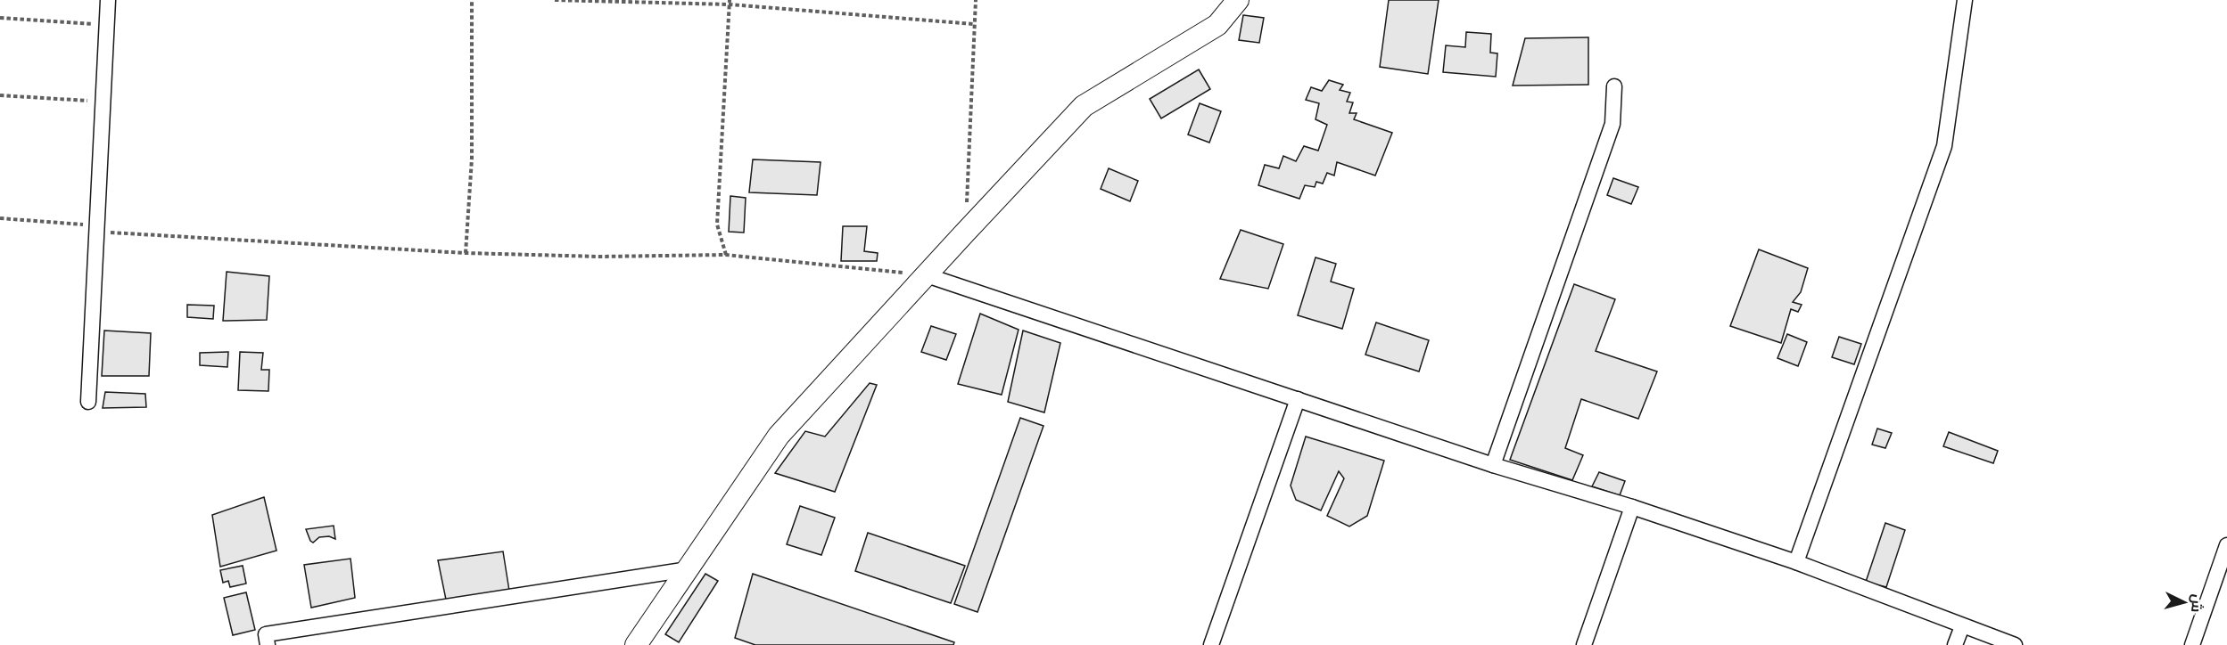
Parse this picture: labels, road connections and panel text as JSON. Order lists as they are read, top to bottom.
{
  "north": "right"
}
